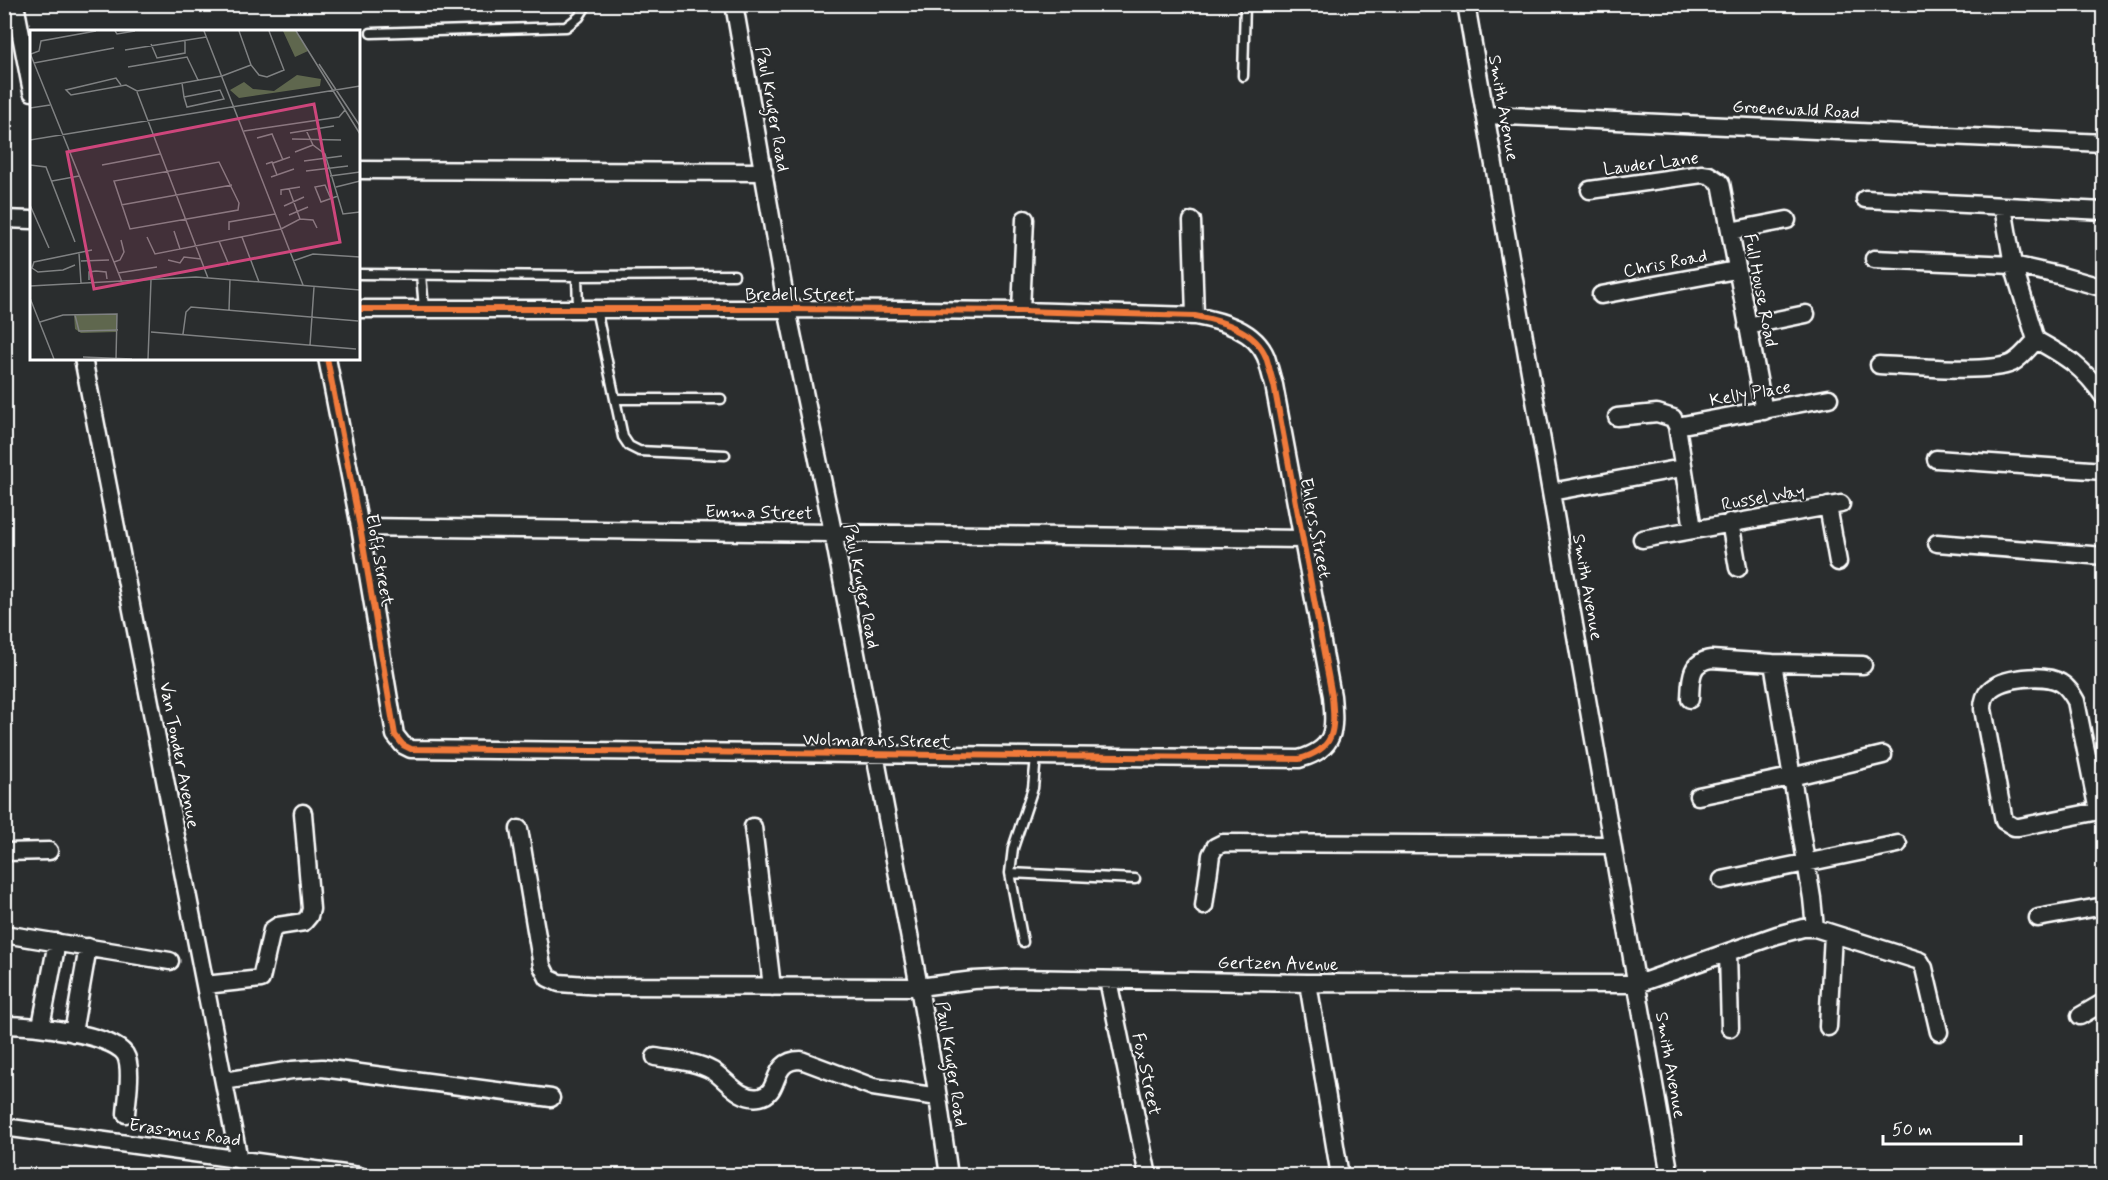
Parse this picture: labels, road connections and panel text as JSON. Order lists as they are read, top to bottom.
{
  "streets": {
    "street": [
      "Smith Avenue",
      "Paul Kruger Road",
      "Groenewald Road",
      "Lauder Lane",
      "Chris Road",
      "Full House Road",
      "Bredell Street",
      "Kelly Place",
      "Russel Way",
      "Emma Street",
      "Ehlers Street",
      "Eloff Street",
      "Wolmarans Street",
      "Van Tonder Avenue",
      "Gertzen Avenue",
      "Fox Street",
      "Erasmus Road"
    ]
  },
  "crossings": [
    ["Smith Avenue", "Groenewald Road"],
    ["Smith Avenue", "Gertzen Avenue"],
    ["Paul Kruger Road", "Bredell Street"],
    ["Paul Kruger Road", "Emma Street"],
    ["Paul Kruger Road", "Wolmarans Street"],
    ["Paul Kruger Road", "Gertzen Avenue"],
    ["Lauder Lane", "Full House Road"],
    ["Chris Road", "Full House Road"],
    ["Full House Road", "Kelly Place"],
    ["Bredell Street", "Ehlers Street"],
    ["Emma Street", "Ehlers Street"],
    ["Emma Street", "Eloff Street"],
    ["Ehlers Street", "Wolmarans Street"],
    ["Eloff Street", "Wolmarans Street"],
    ["Van Tonder Avenue", "Erasmus Road"],
    ["Gertzen Avenue", "Fox Street"]
  ],
  "scale_bar": "50 m"
}
